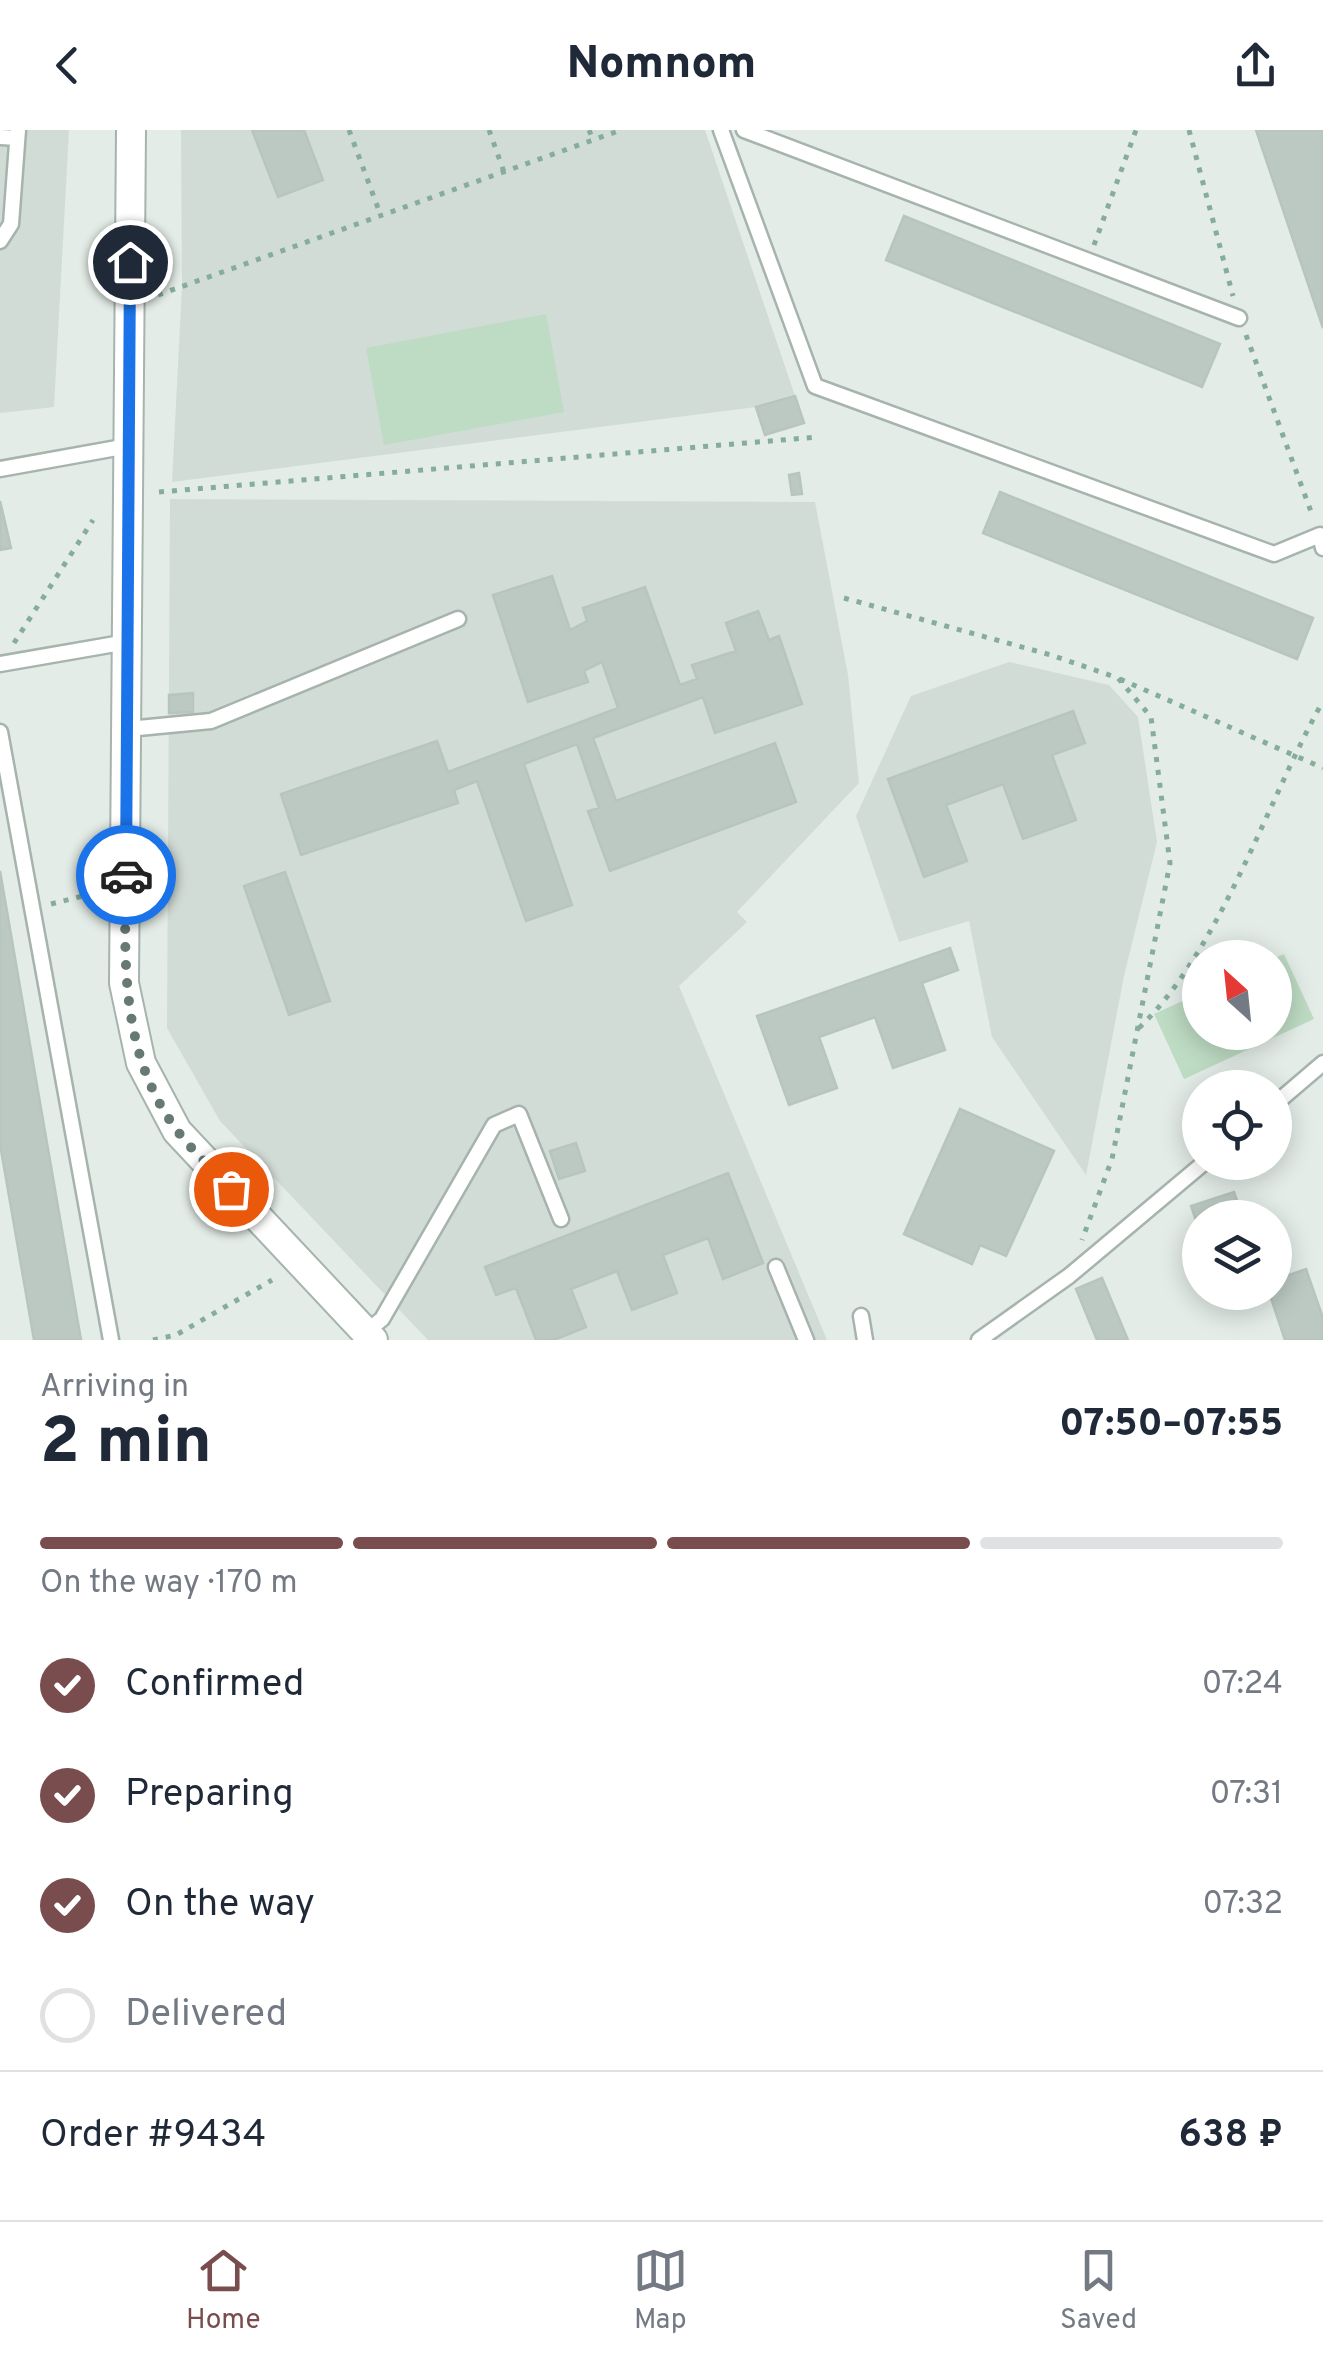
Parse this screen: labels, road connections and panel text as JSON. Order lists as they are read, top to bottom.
{
  "north": "top left",
  "page": {
    "header": "Nomnom",
    "heading": ["2 min", "Arriving in", "07:50–07:55"],
    "panel": ["Order #9434", "638 ₽"],
    "bar": "On the way · 170 m",
    "list": [
      ["Confirmed", "07:24"],
      ["Preparing", "07:31"],
      ["On the way", "07:32"],
      "Delivered"
    ],
    "tabs": ["Home", "Map", "Saved"]
  }
}
